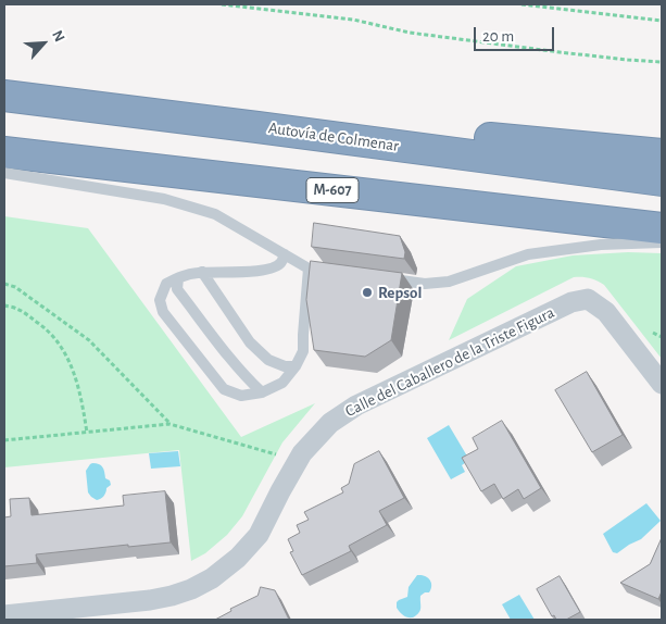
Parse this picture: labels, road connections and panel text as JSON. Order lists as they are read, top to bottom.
{
  "streets": {
    "highway": ["Autovía de Colmenar", "M-607"],
    "street": ["Calle del Caballero de la Triste Figura"]
  },
  "places": ["Repsol"],
  "scale_bar": "20 m",
  "north": "top right"
}
